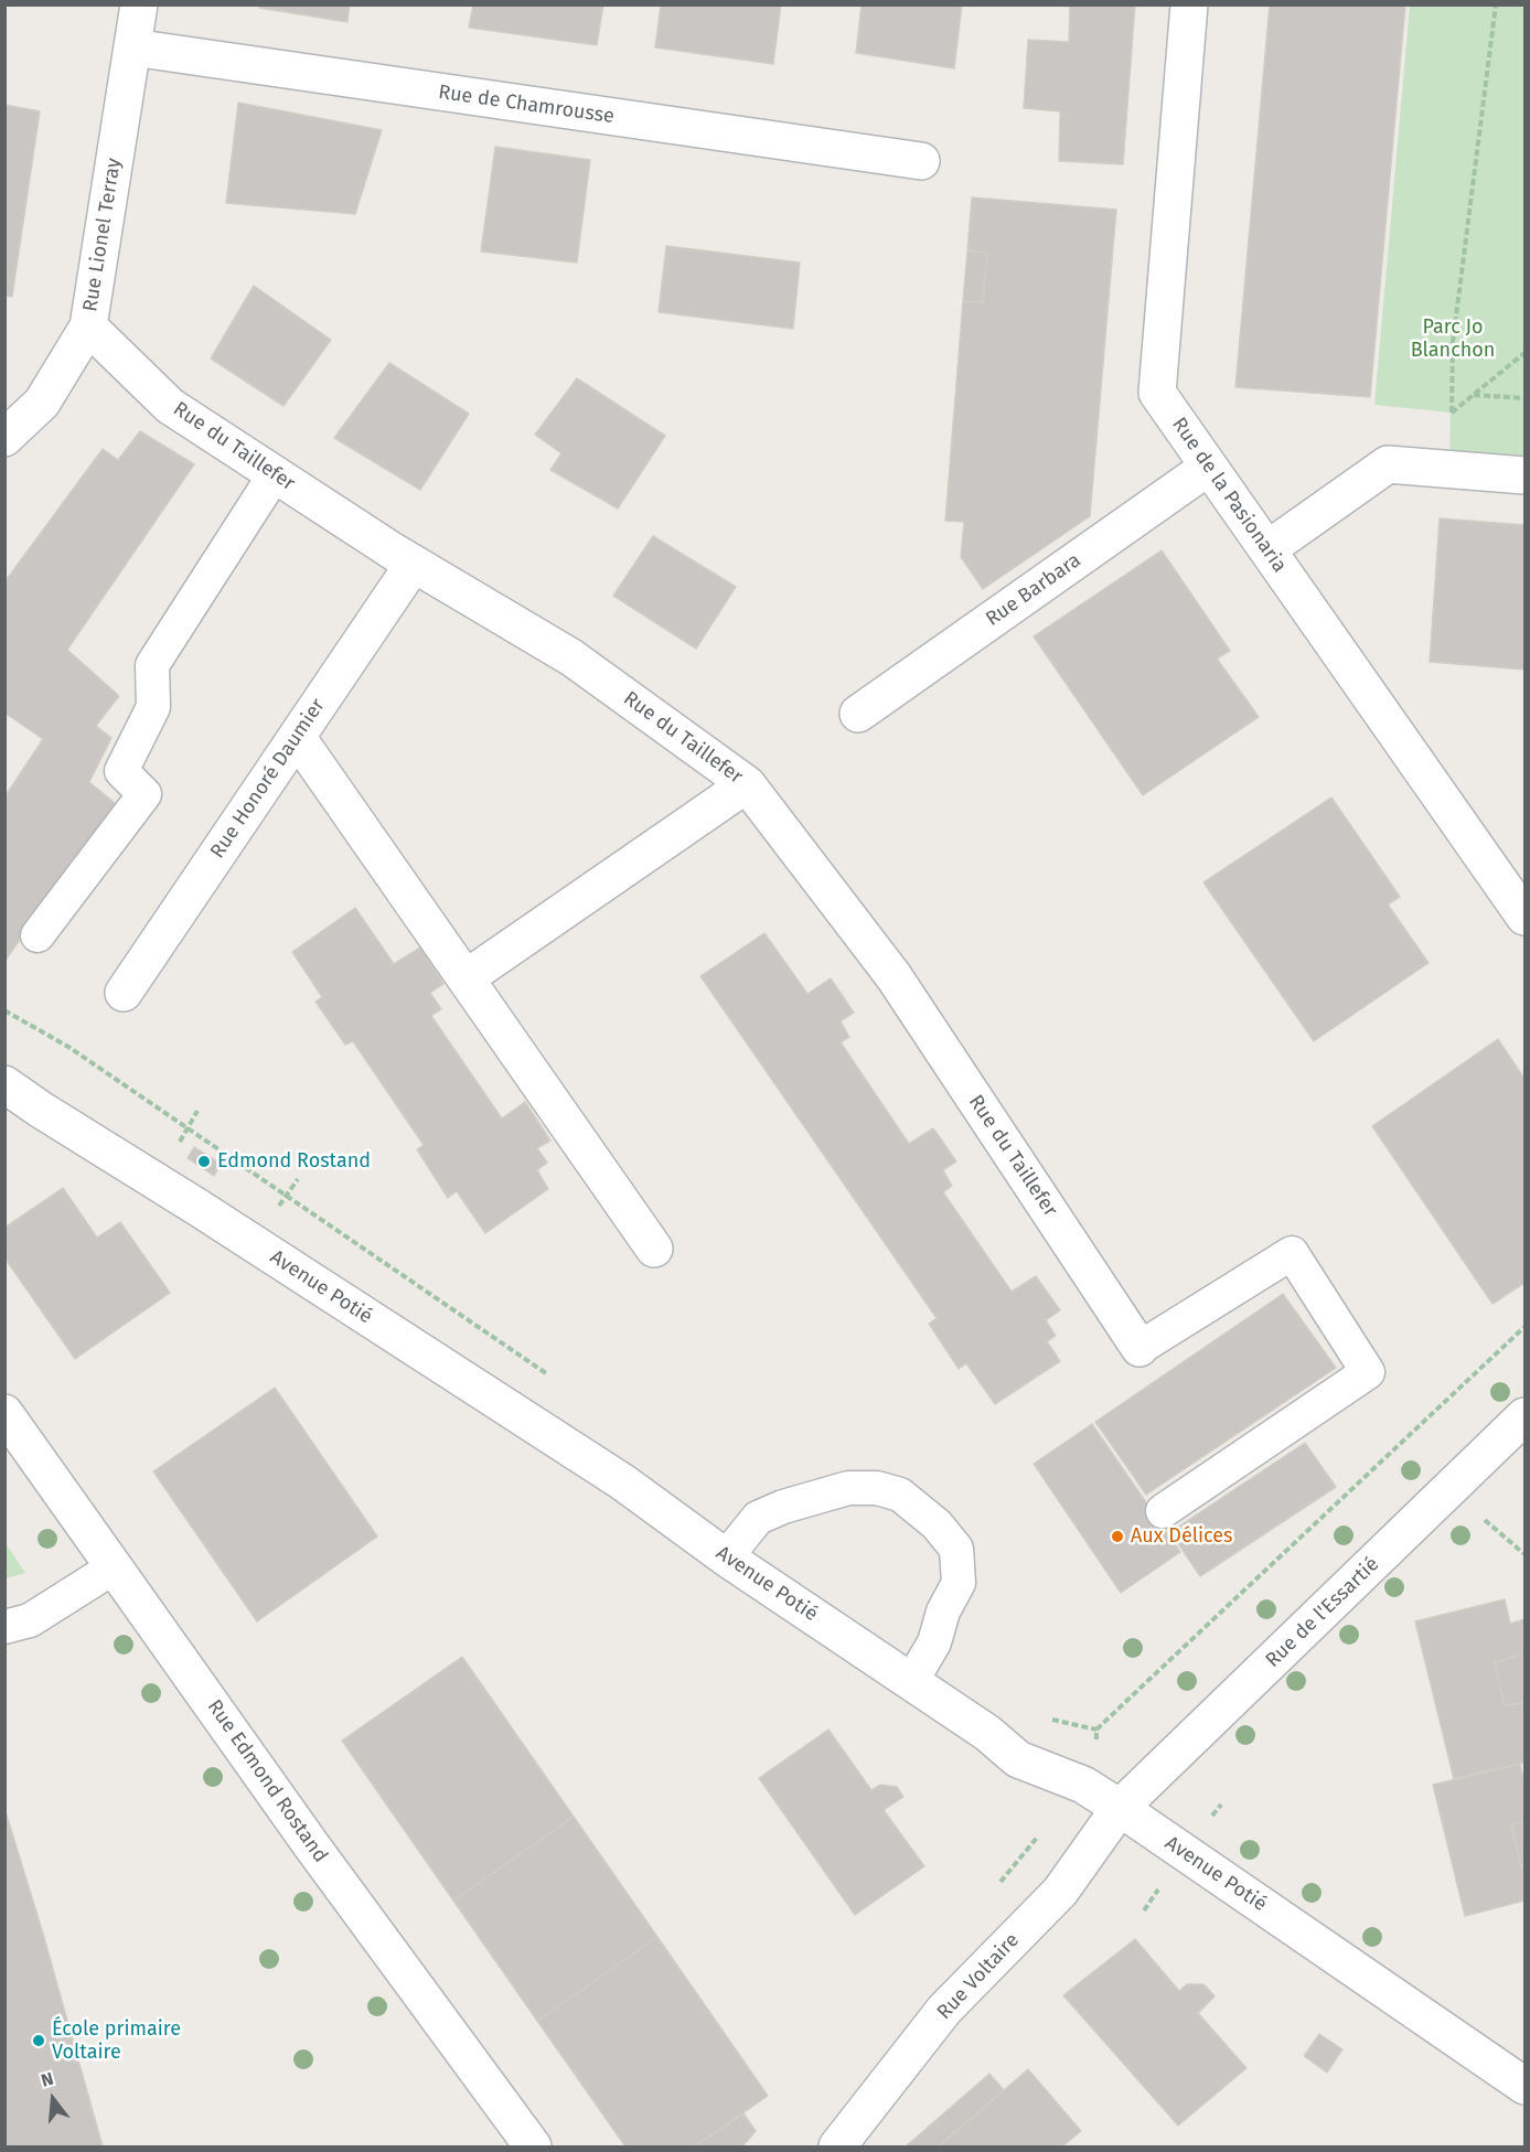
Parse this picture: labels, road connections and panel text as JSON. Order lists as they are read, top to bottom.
{
  "streets": {
    "street": [
      "Rue de Chamrousse",
      "Rue Lionel Terray",
      "Rue du Taillefer",
      "Rue de la Pasionaria",
      "Rue Barbara",
      "Rue Honoré Daumier",
      "Avenue Potié",
      "Rue de l'Essartié",
      "Rue Edmond Rostand",
      "Rue Voltaire"
    ]
  },
  "crossings": [
    ["Rue de Chamrousse", "Rue Lionel Terray"],
    ["Rue Lionel Terray", "Rue du Taillefer"],
    ["Rue du Taillefer", "Rue Honoré Daumier"],
    ["Rue de la Pasionaria", "Rue Barbara"],
    ["Avenue Potié", "Rue de l'Essartié"],
    ["Avenue Potié", "Rue Voltaire"],
    ["Rue de l'Essartié", "Rue Voltaire"]
  ],
  "parks": ["Parc Jo Blanchon"],
  "places": ["Edmond Rostand", "Aux Délices", "École primaire Voltaire"],
  "north": "top"
}
